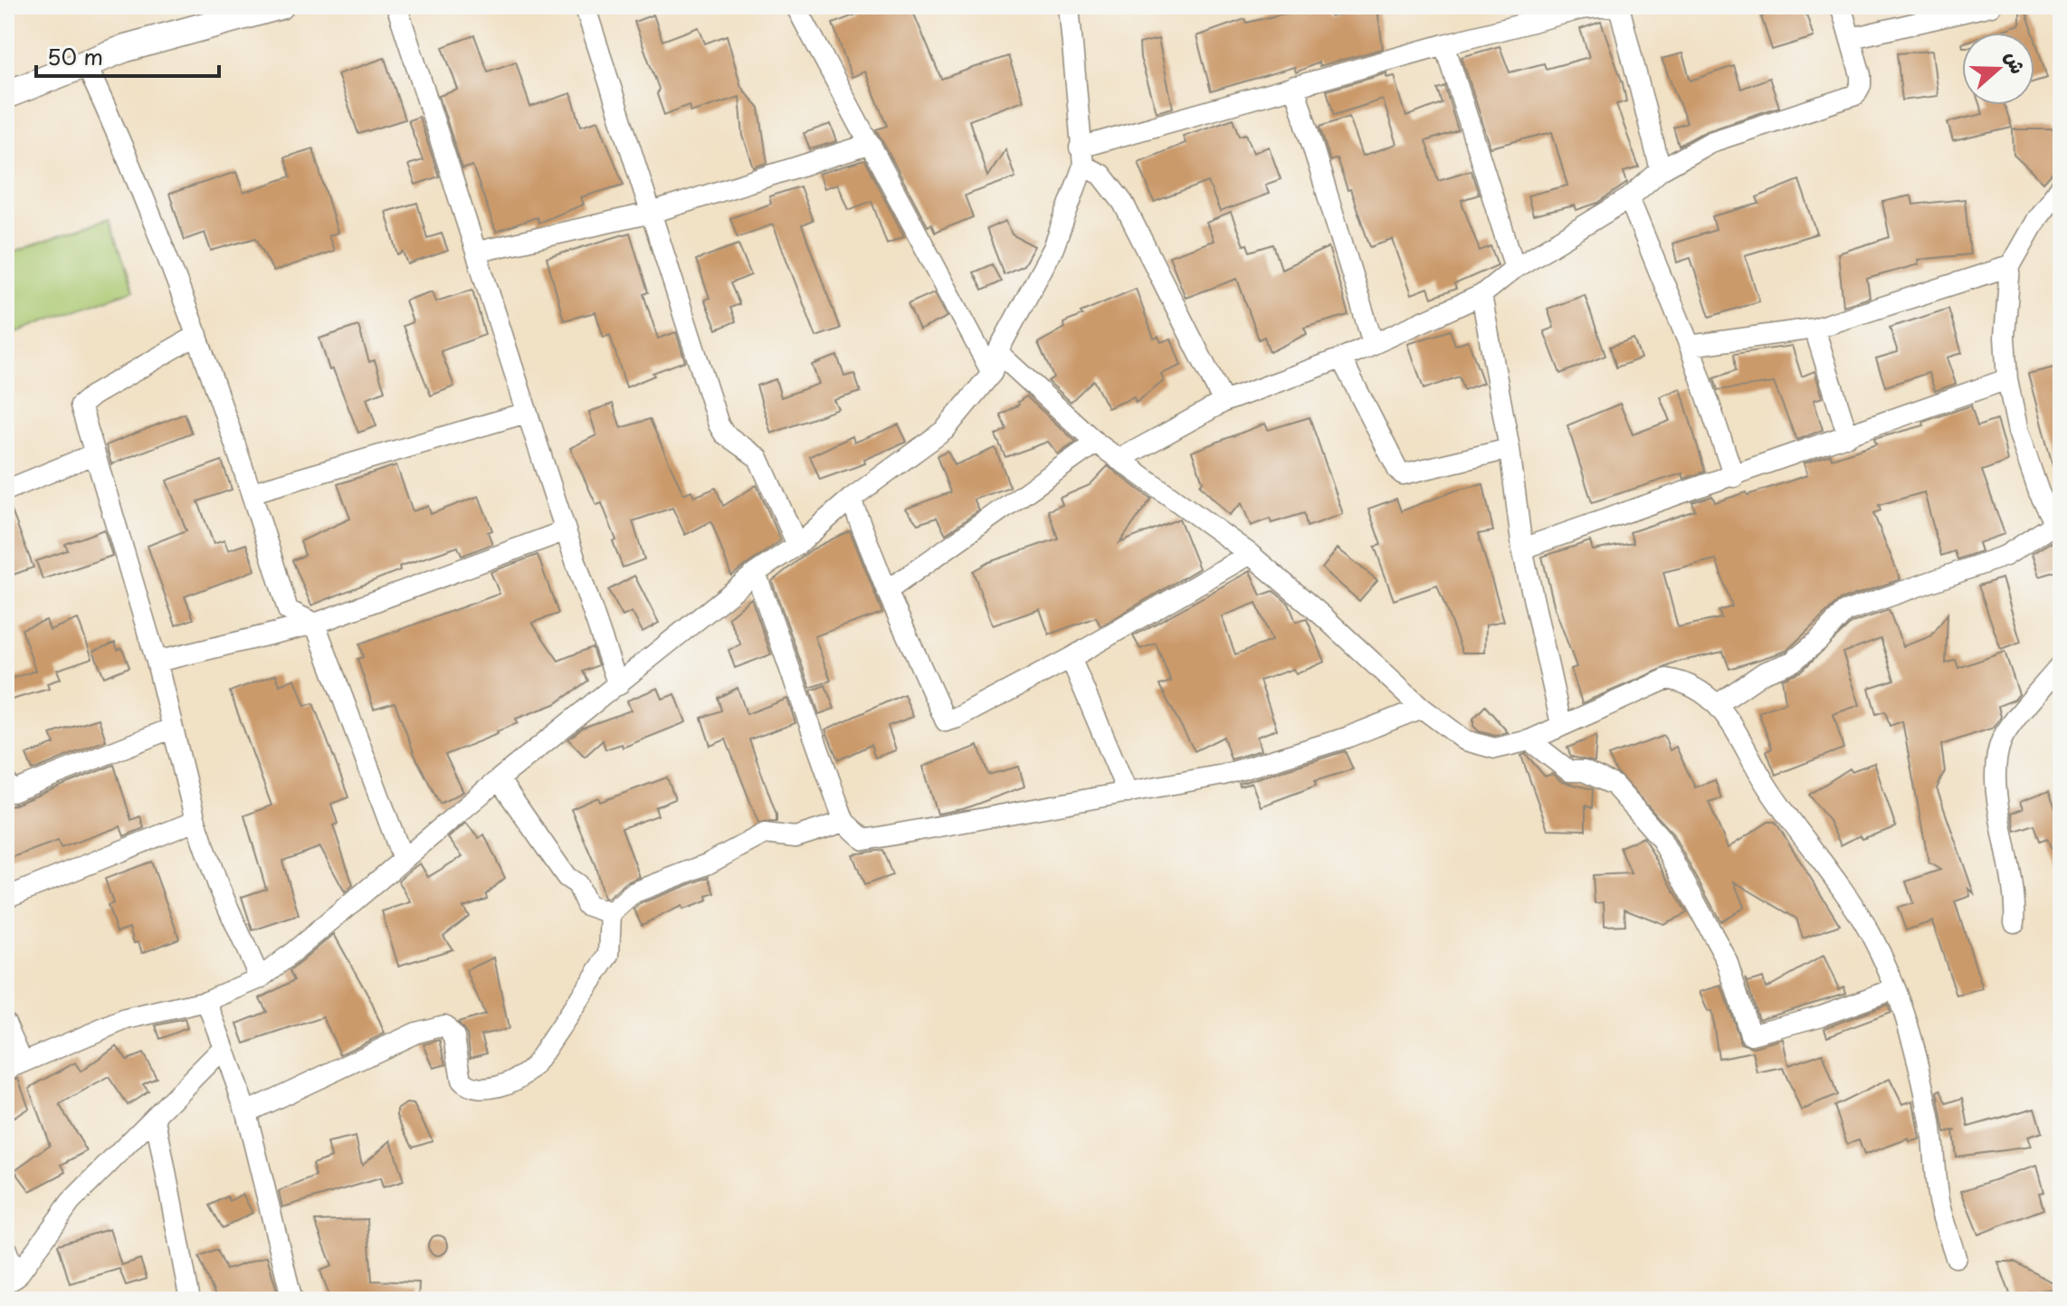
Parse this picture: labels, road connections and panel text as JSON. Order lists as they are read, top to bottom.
{
  "scale_bar": "50 m",
  "north": "right"
}
